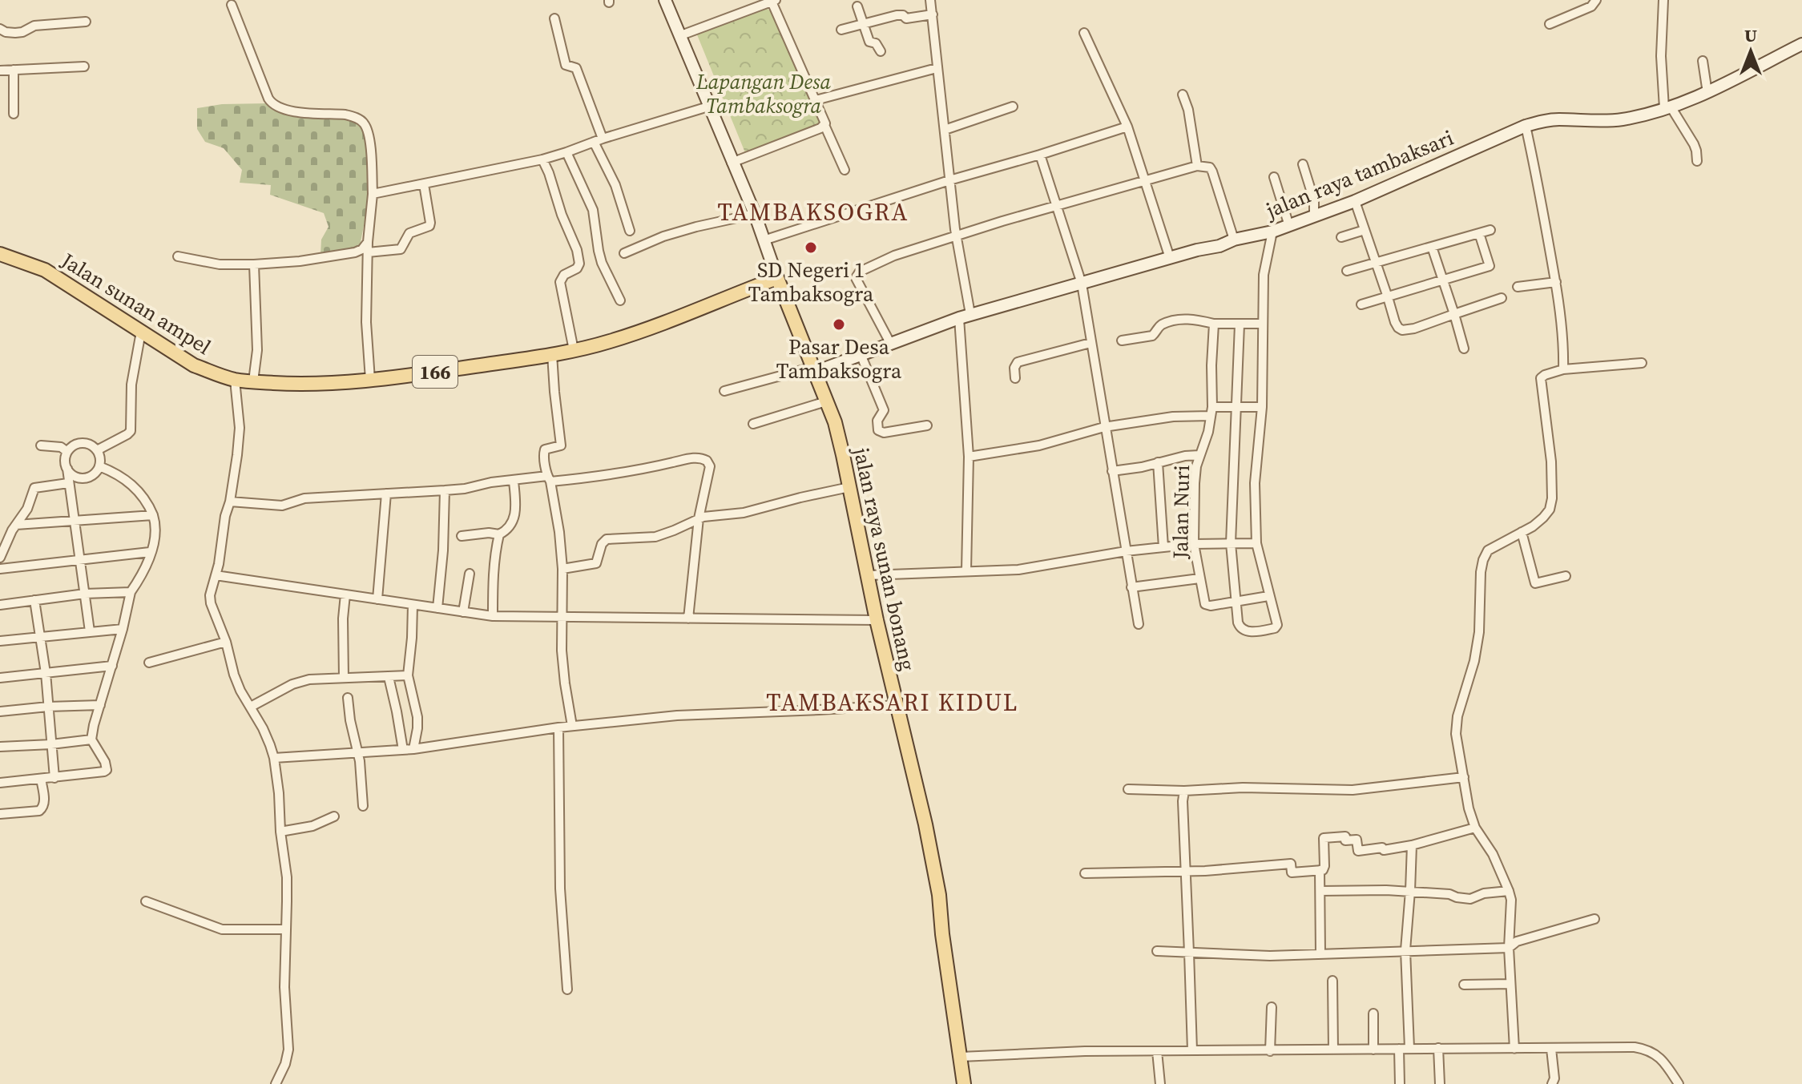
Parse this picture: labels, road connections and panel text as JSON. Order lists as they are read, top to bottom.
{
  "streets": {
    "main road": ["Jalan sunan ampel", "166", "jalan raya sunan bonang"],
    "street": ["jalan raya tambaksari", "Jalan Nuri"]
  },
  "crossings": [
    ["jalan raya tambaksari", "jalan raya sunan bonang"],
    ["Jalan sunan ampel", "jalan raya sunan bonang"]
  ],
  "districts": ["TAMBAKSOGRA", "TAMBAKSARI KIDUL"],
  "parks": ["Lapangan Desa Tambaksogra"],
  "places": ["SD Negeri 1 Tambaksogra", "Pasar Desa Tambaksogra"],
  "north": "top"
}
